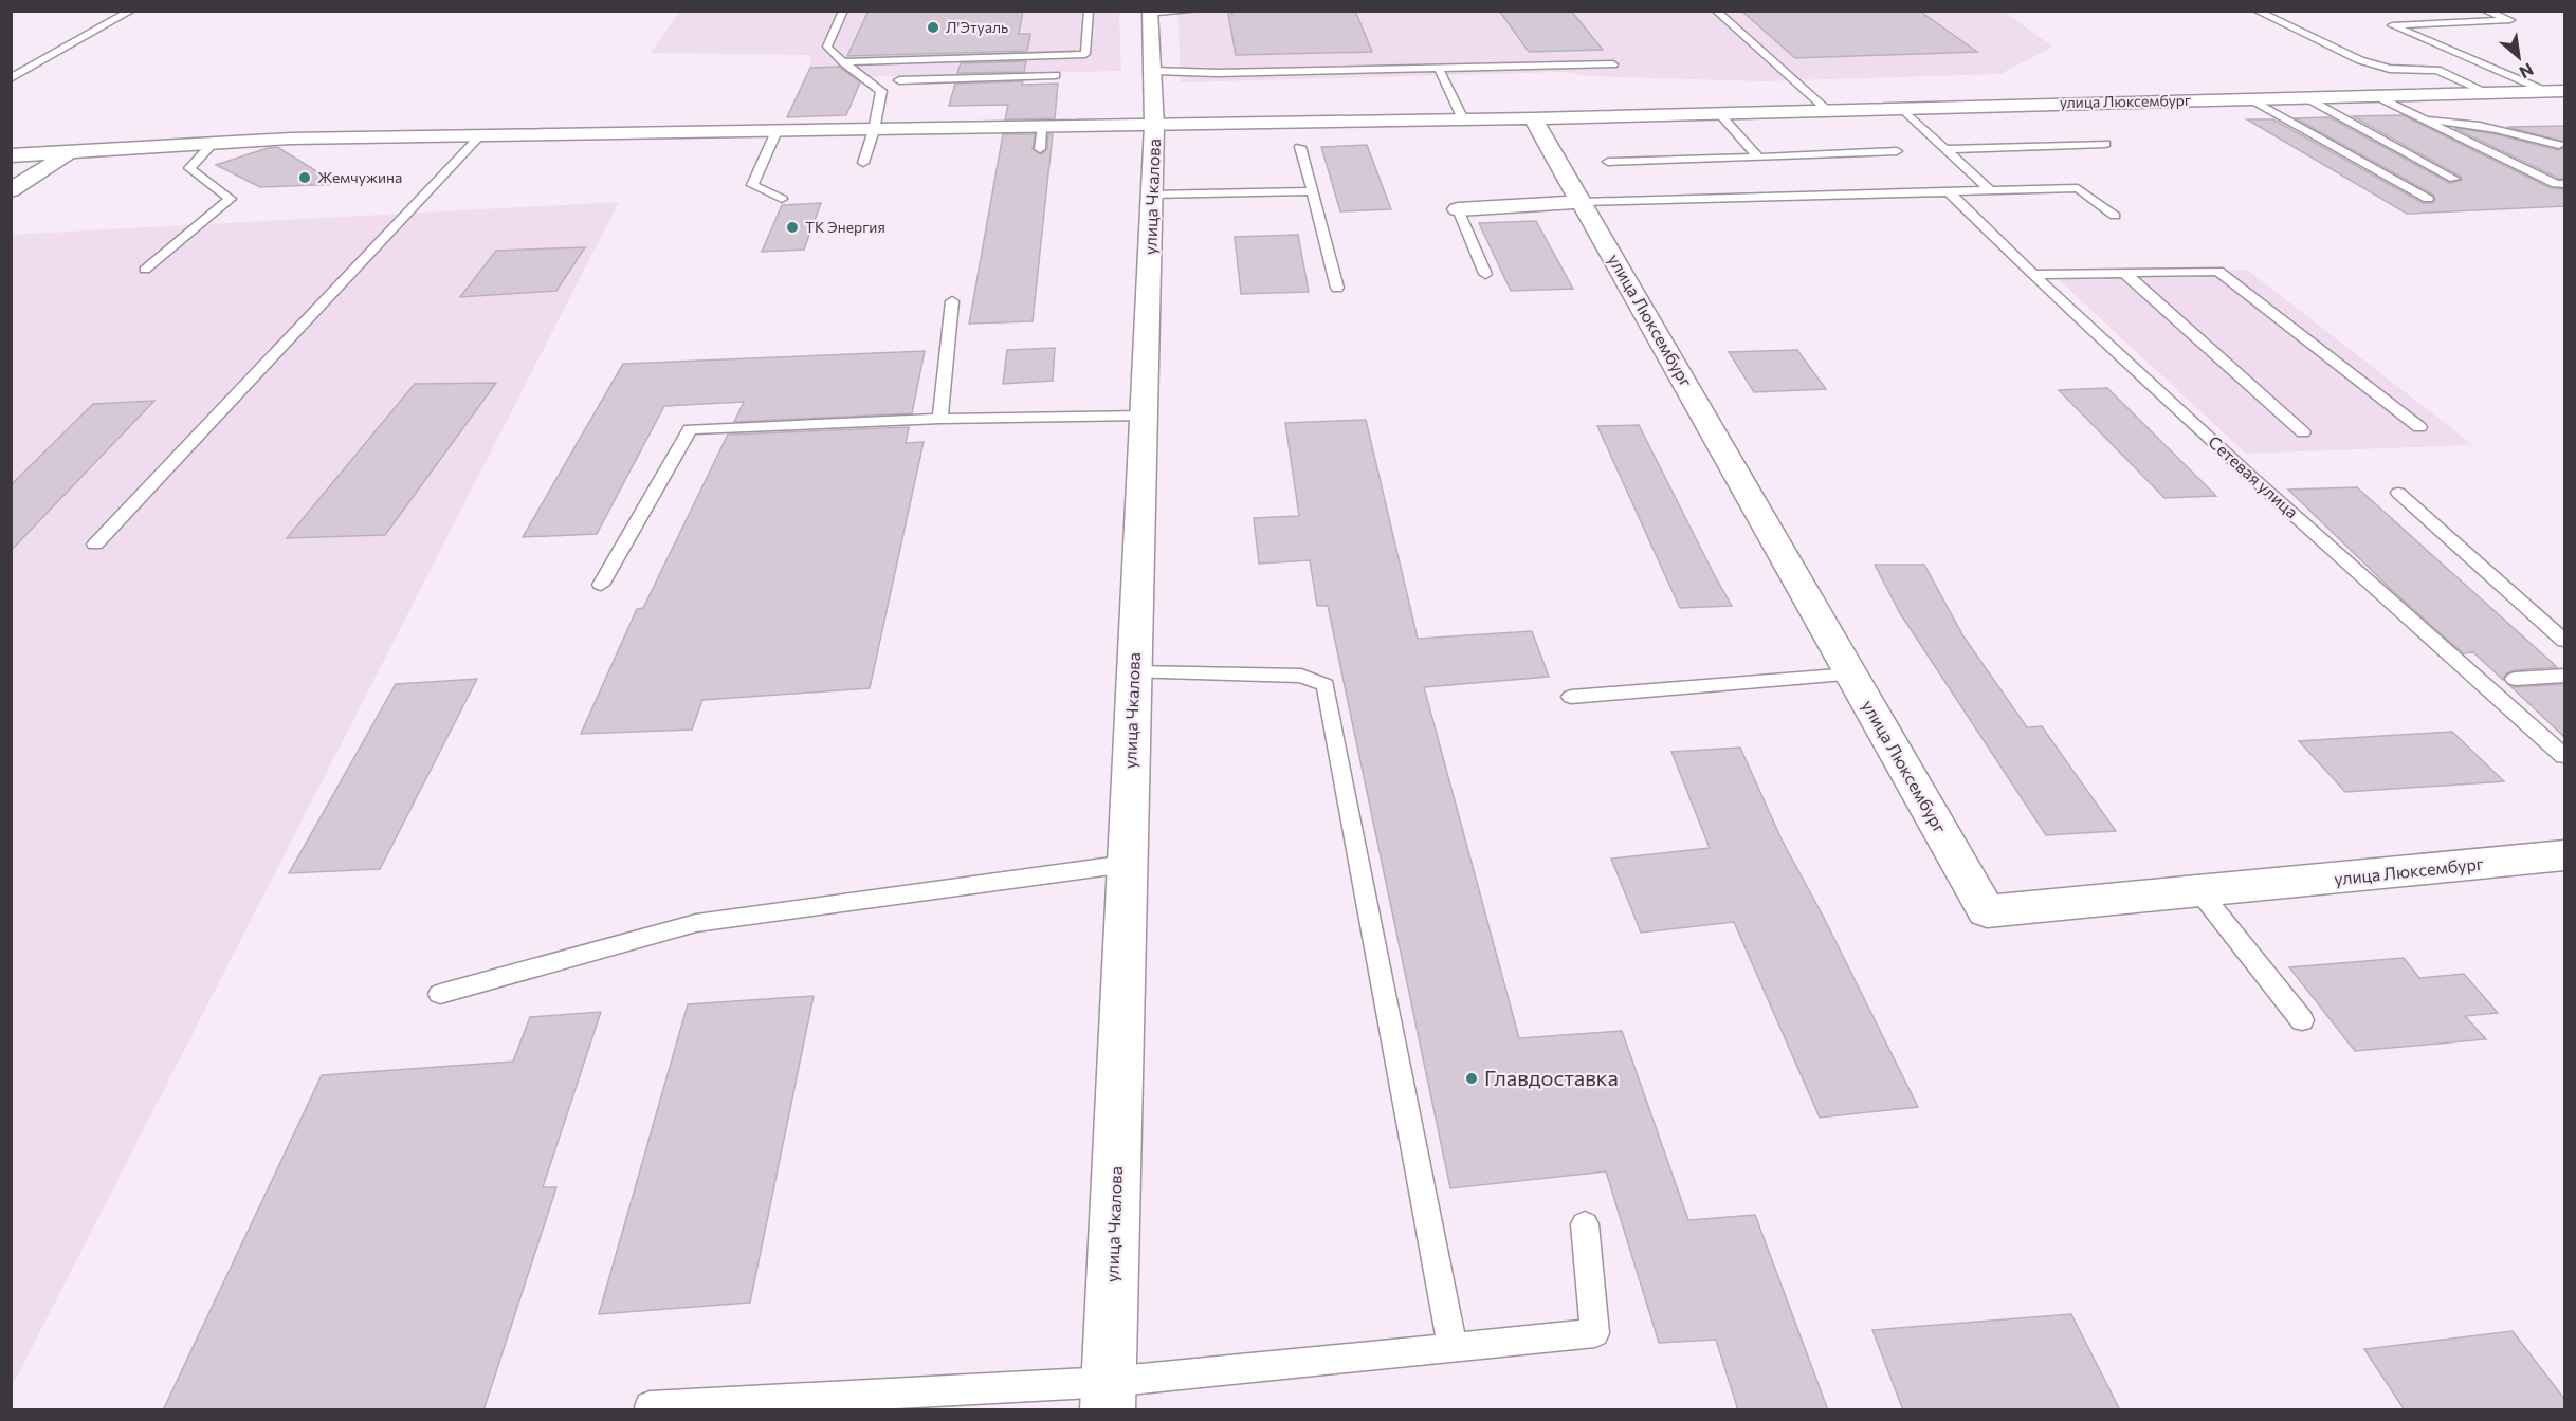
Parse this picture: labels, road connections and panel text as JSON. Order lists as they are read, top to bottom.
{
  "streets": {
    "street": ["улица Люксембург", "улица Чкалова"],
    "lane": ["Сетевая улица"]
  },
  "crossings": [
    ["улица Люксембург", "улица Чкалова"]
  ],
  "places": [
    "Л'Этуаль",
    "Жемчужина",
    "ТК Энергия",
    "Главдоставка"
  ],
  "north": "bottom right"
}
